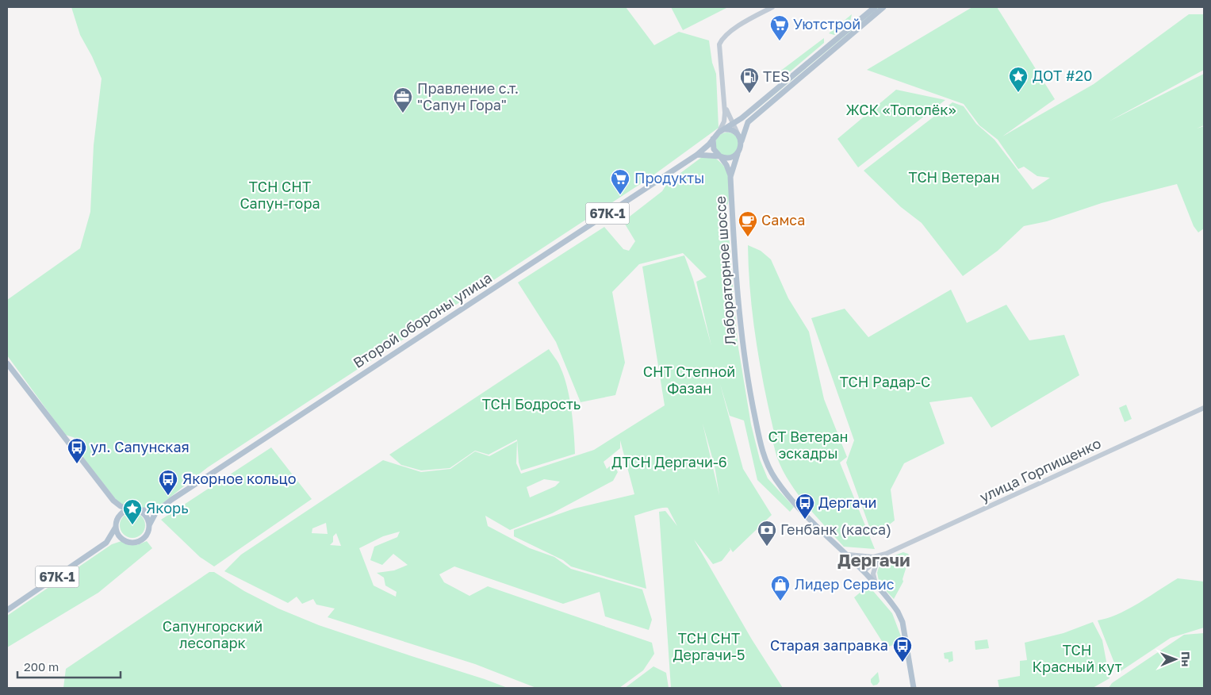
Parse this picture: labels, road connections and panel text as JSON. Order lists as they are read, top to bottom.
{
  "streets": {
    "main road": [
      "67К-1",
      "Лабораторное шоссе",
      "Второй обороны улица",
      "улица Горпищенко"
    ]
  },
  "crossings": [
    ["67К-1", "Лабораторное шоссе"],
    ["67К-1", "Второй обороны улица"],
    ["Лабораторное шоссе", "улица Горпищенко"]
  ],
  "districts": ["Дергачи"],
  "parks": [
    "ЖСК «Тополёк»",
    "ТСН Ветеран",
    "ТСН СНТ Сапун-гора",
    "СНТ Степной Фазан",
    "ТСН Радар-С",
    "ТСН Бодрость",
    "СТ Ветеран эскадры",
    "ДТСН Дергачи-6",
    "Сапунгорский лесопарк",
    "ТСН СНТ Дергачи-5",
    "ТСН Красный кут"
  ],
  "places": {
    "supermarket": ["Уютстрой", "Продукты"],
    "place": ["ДОТ #20", "Якорь"],
    "fuel station": ["TES"],
    "office": ["Правление с.т. \"Сапун Гора\""],
    "cafe": ["Самса"],
    "bus stop": [
      "ул. Сапунская",
      "Якорное кольцо",
      "Дергачи",
      "Старая заправка"
    ],
    "bank": ["Генбанк (касса)"],
    "shop": ["Лидер Сервис"]
  },
  "scale_bar": "200 m",
  "north": "right"
}
